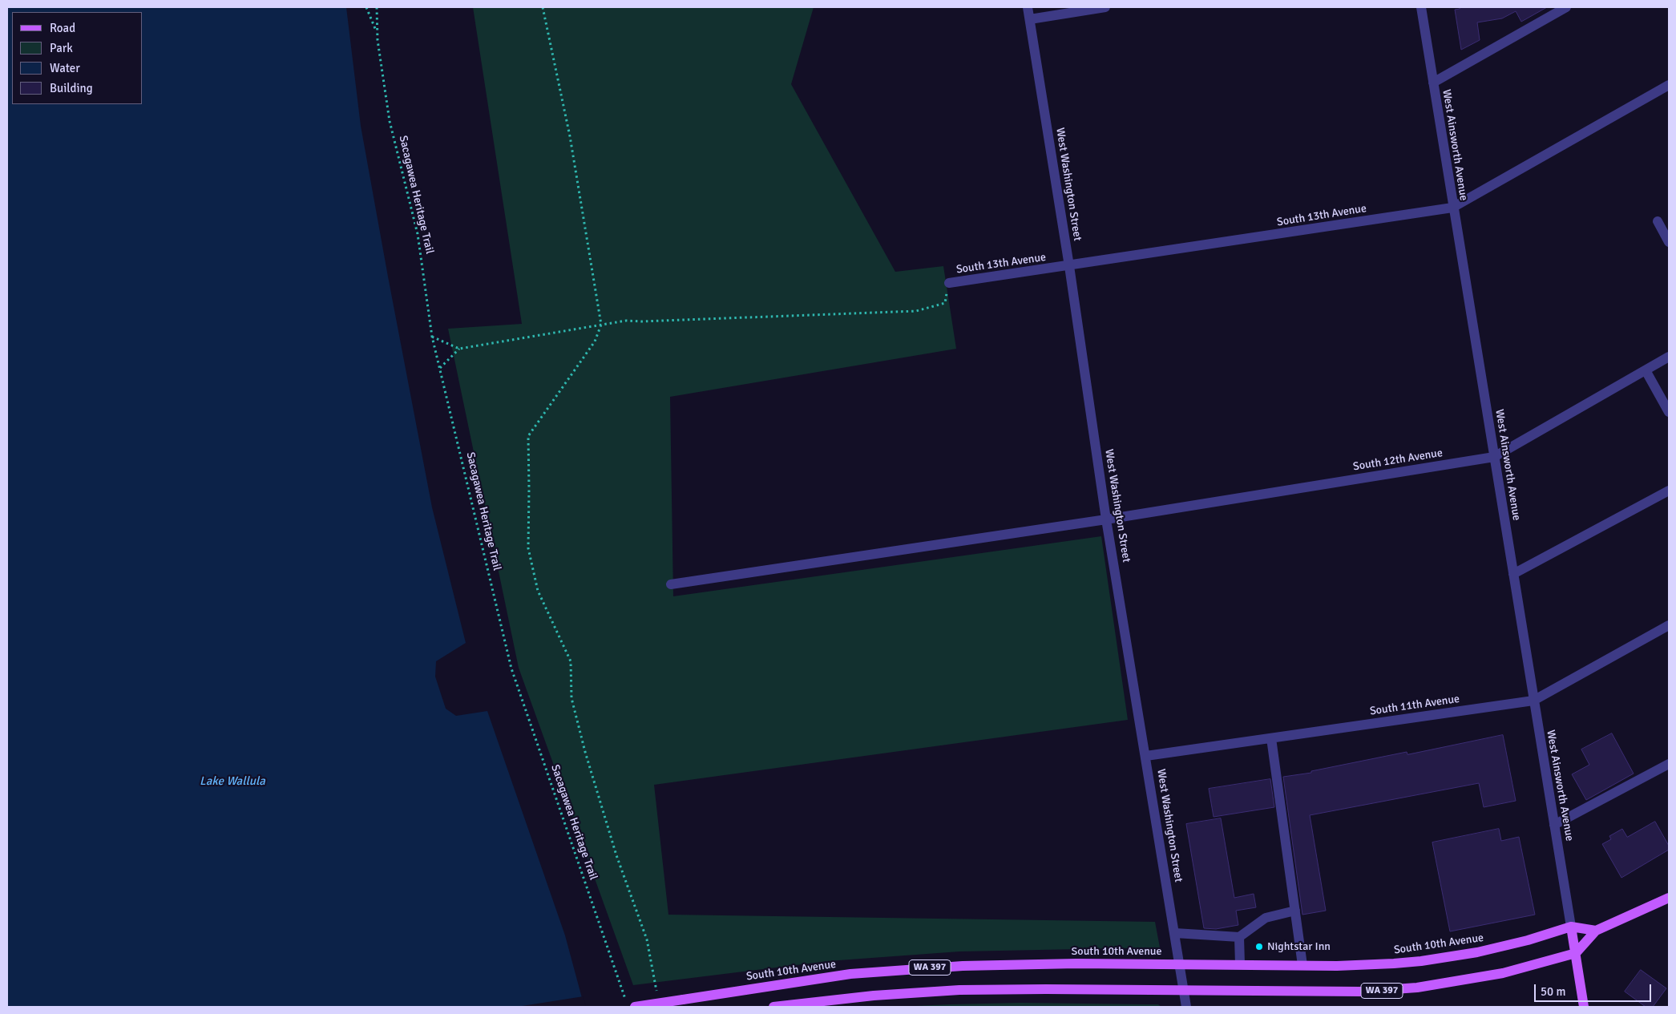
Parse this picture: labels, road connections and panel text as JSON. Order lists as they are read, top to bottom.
{
  "streets": {
    "main road": ["South 10th Avenue", "WA 397"],
    "street": [
      "West Ainsworth Avenue",
      "West Washington Street",
      "South 13th Avenue",
      "South 12th Avenue",
      "South 11th Avenue"
    ],
    "path": ["Sacagawea Heritage Trail"]
  },
  "crossings": [
    ["West Ainsworth Avenue", "South 13th Avenue"],
    ["West Ainsworth Avenue", "South 12th Avenue"],
    ["West Ainsworth Avenue", "South 11th Avenue"],
    ["West Ainsworth Avenue", "South 10th Avenue"],
    ["West Washington Street", "South 13th Avenue"],
    ["West Washington Street", "South 12th Avenue"],
    ["West Washington Street", "South 11th Avenue"],
    ["West Washington Street", "South 10th Avenue"],
    ["West Washington Street", "WA 397"]
  ],
  "water": ["Lake Wallula"],
  "places": ["Nightstar Inn"],
  "legend": [
    "Road",
    "Park",
    "Water",
    "Building"
  ],
  "scale_bar": "50 m"
}
